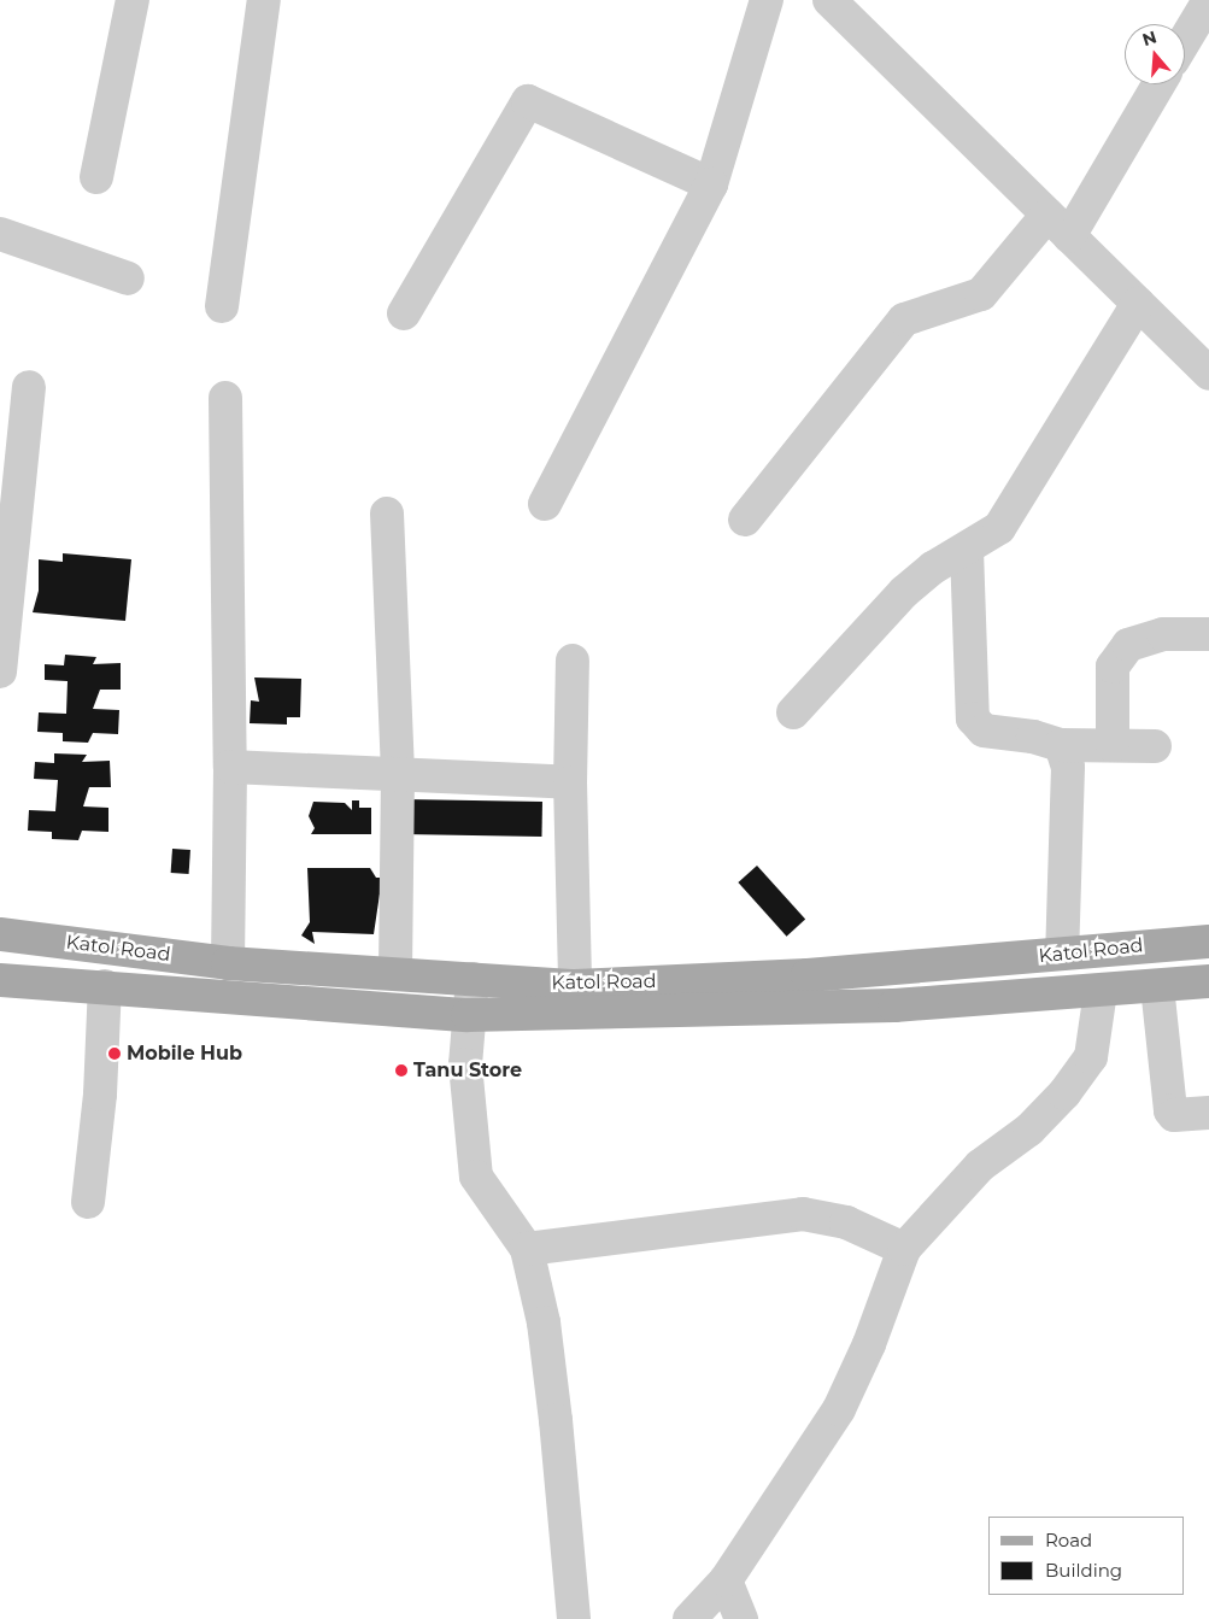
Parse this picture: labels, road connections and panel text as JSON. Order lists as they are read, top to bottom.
{
  "streets": {
    "main road": ["Katol Road"]
  },
  "places": ["Mobile Hub", "Tanu Store"],
  "legend": ["Road", "Building"],
  "north": "top"
}
